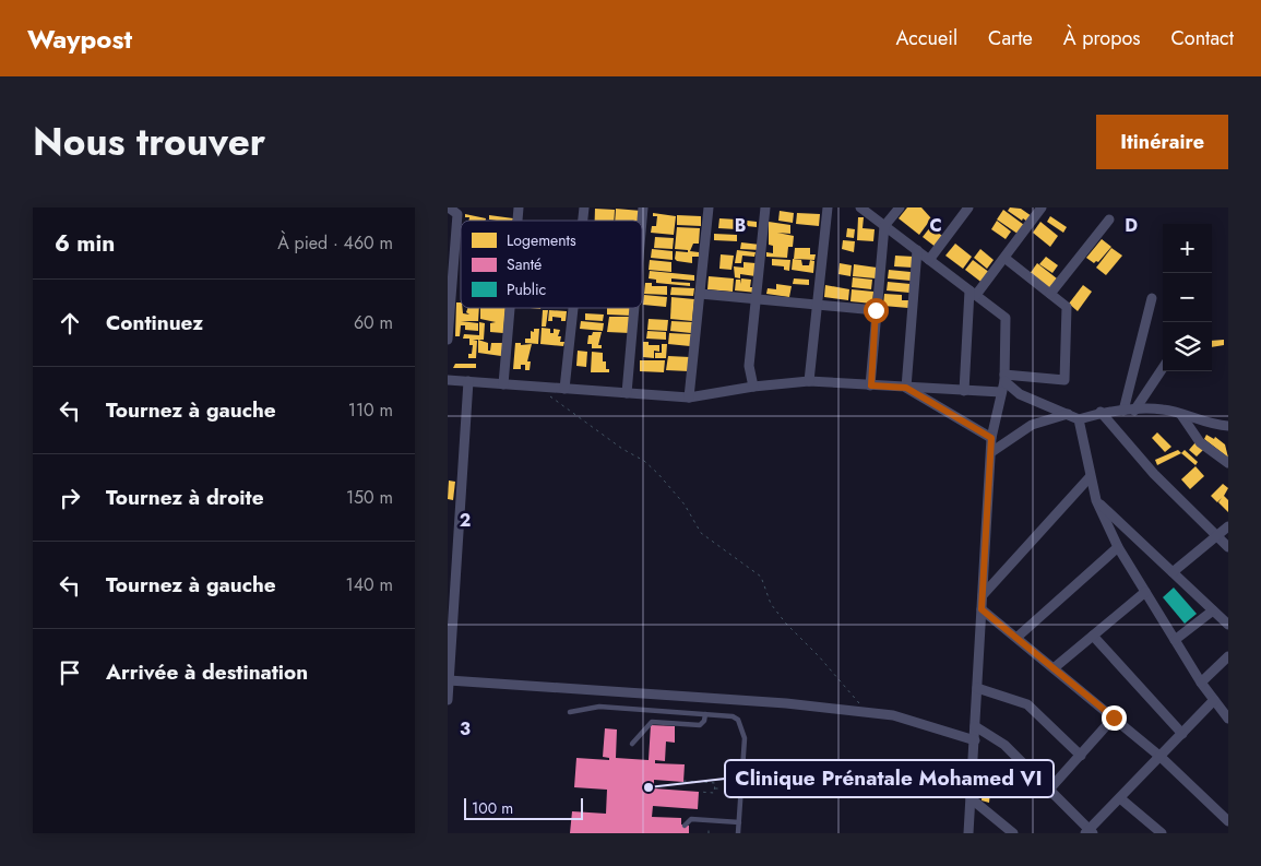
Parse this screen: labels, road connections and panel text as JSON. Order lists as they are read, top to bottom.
{
  "places": ["Clinique Prénatale Mohamed VI"],
  "legend": ["Logements", "Santé", "Public"],
  "scale_bar": "100 m",
  "page": {
    "header": "Waypost",
    "nav": [
      "Accueil",
      "Carte",
      "À propos",
      "Contact"
    ],
    "title": "Nous trouver",
    "buttons": "Itinéraire",
    "heading": ["6 min", "À pied · 460 m"],
    "map_buttons": ["+", "−"],
    "list": [
      ["Continuez", "60 m"],
      ["Tournez à gauche", "110 m"],
      ["Tournez à droite", "150 m"],
      ["Tournez à gauche", "140 m"],
      "Arrivée à destination"
    ],
    "scale": "100 m"
  },
  "grid": {
    "columns": ["B", "C", "D"],
    "rows": ["2", "3"]
  }
}
